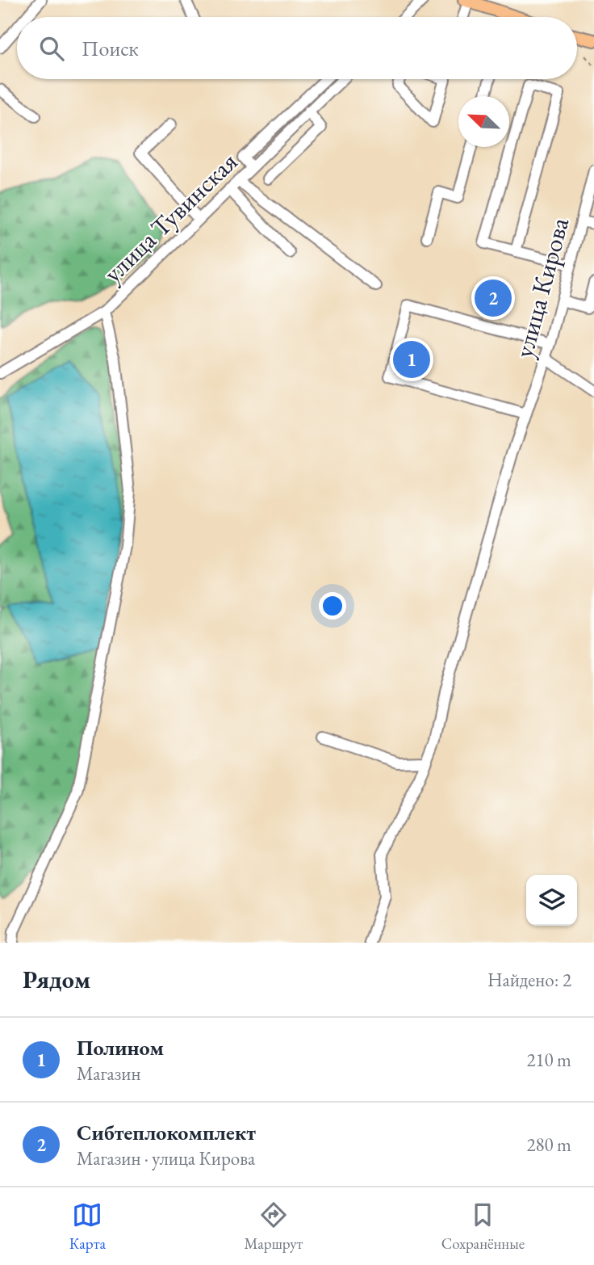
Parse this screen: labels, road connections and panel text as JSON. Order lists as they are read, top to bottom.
{
  "streets": {
    "street": ["улица Тувинская", "улица Кирова"]
  },
  "north": "top left",
  "page": {
    "search": "Поиск",
    "pins": ["2", "1"],
    "heading": ["Рядом", "Найдено: 2"],
    "list": [
      {
        "mark": "1",
        "name": "Полином",
        "note": "Магазин",
        "value": "210 m"
      },
      {
        "mark": "2",
        "name": "Сибтеплокомплект",
        "note": "Магазин · улица Кирова",
        "value": "280 m"
      }
    ],
    "nav": ["Карта", "Маршрут", "Сохранённые"]
  }
}
